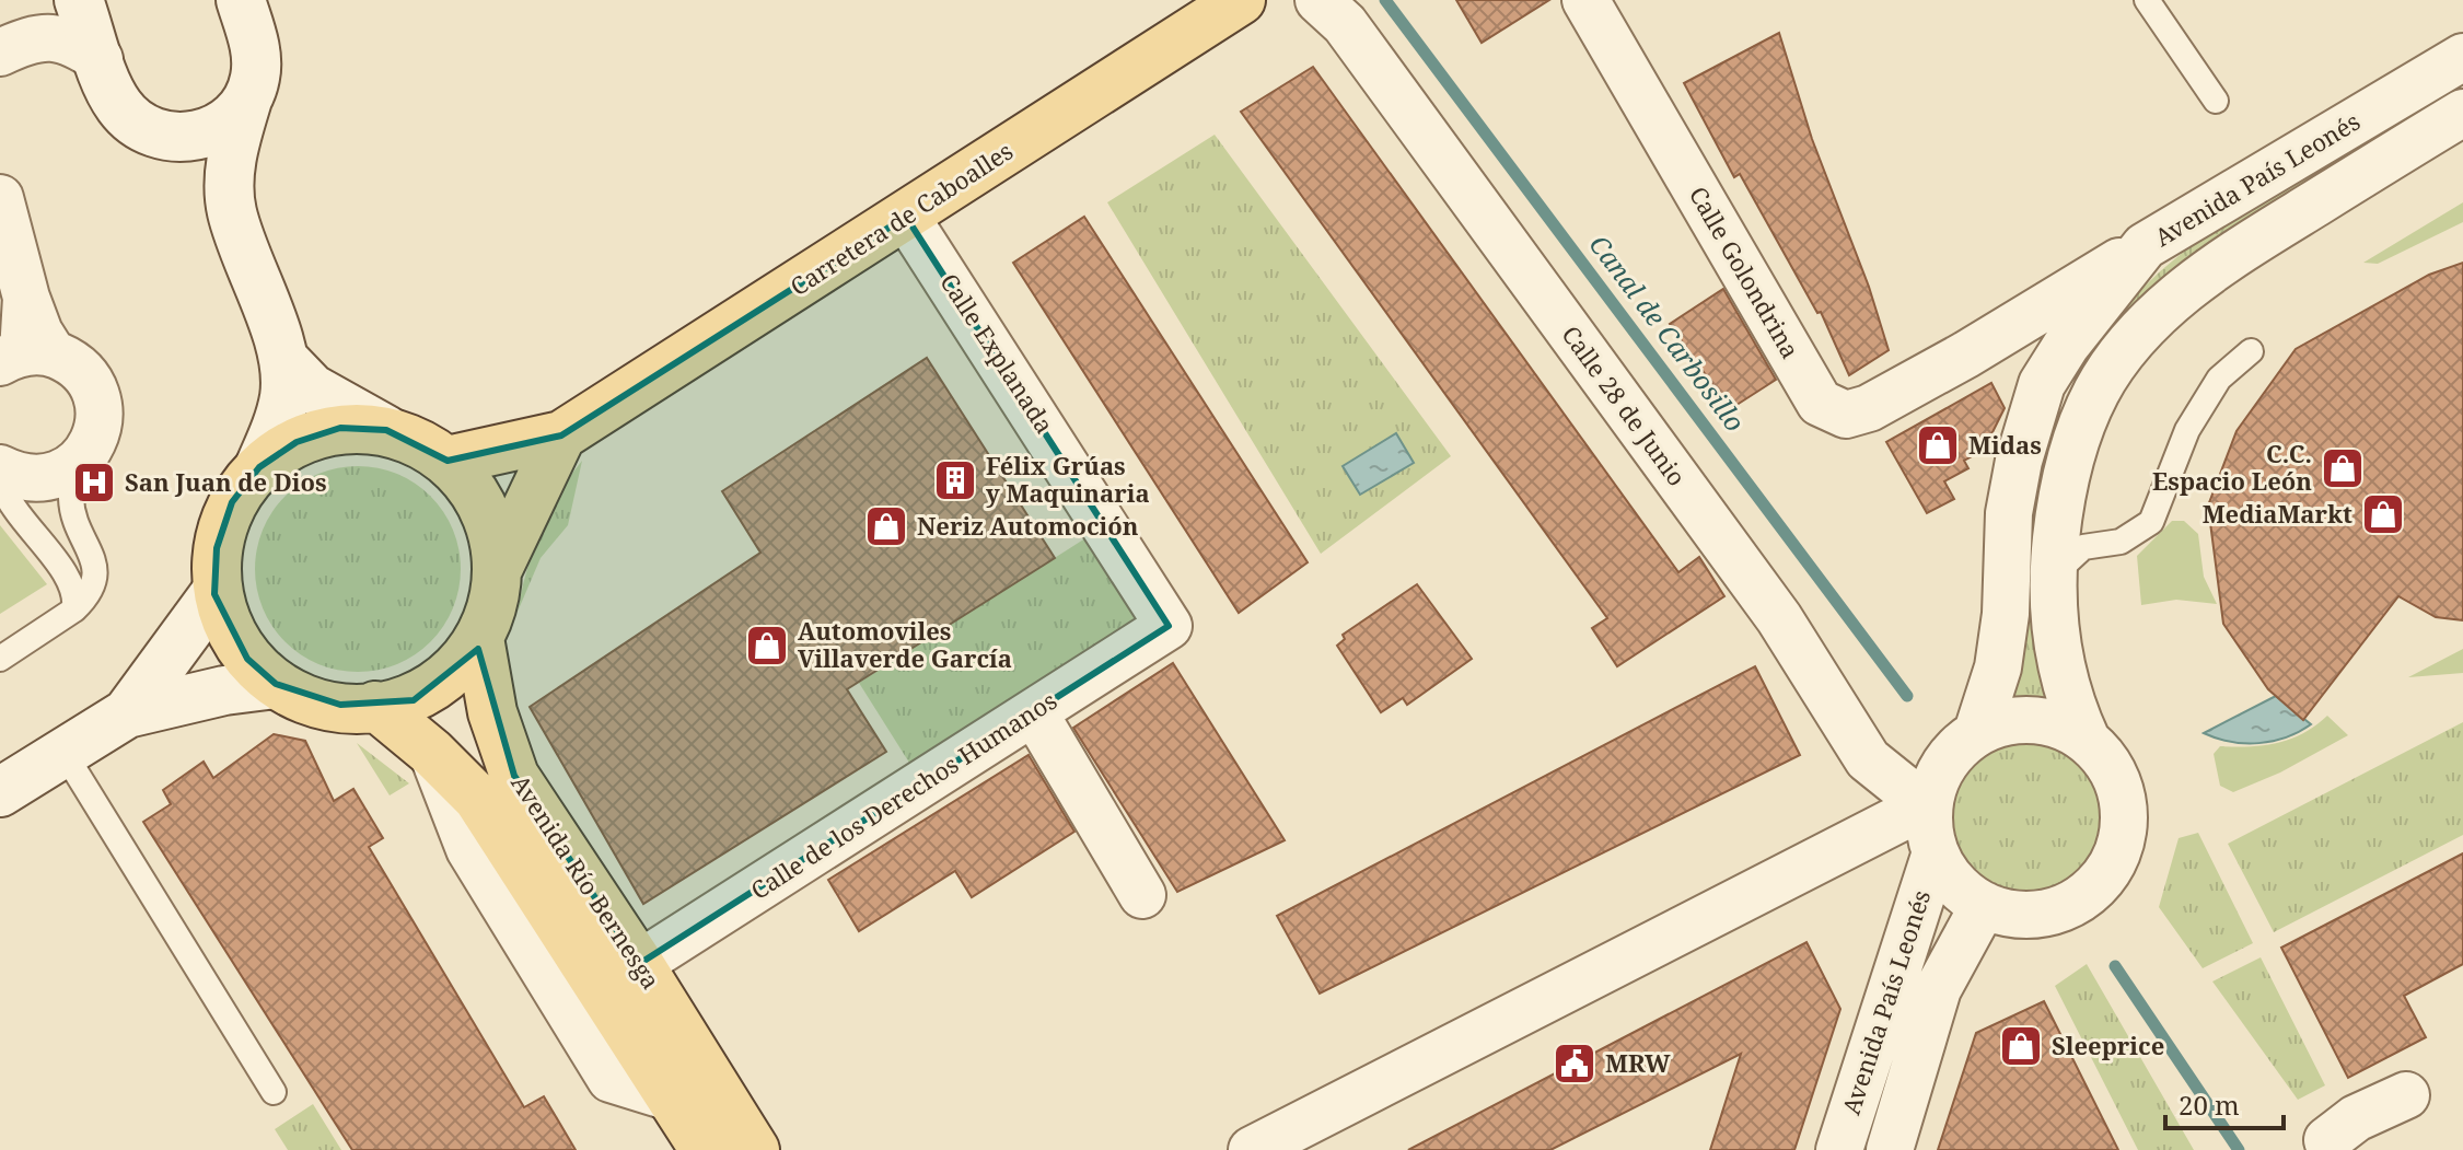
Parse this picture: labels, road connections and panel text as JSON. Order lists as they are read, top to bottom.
{
  "streets": {
    "main road": ["Carretera de Caboalles", "Avenida Río Bernesga"],
    "street": [
      "Avenida País Leonés",
      "Calle Golondrina",
      "Calle Explanada",
      "Calle 28 de Junio",
      "Calle de los Derechos Humanos"
    ]
  },
  "crossings": [
    ["Avenida País Leonés", "Calle Golondrina"],
    ["Avenida País Leonés", "Calle 28 de Junio"],
    ["Carretera de Caboalles", "Calle Explanada"],
    ["Carretera de Caboalles", "Avenida Río Bernesga"],
    ["Calle Explanada", "Calle de los Derechos Humanos"],
    ["Calle de los Derechos Humanos", "Avenida Río Bernesga"]
  ],
  "water": ["Canal de Carbosillo"],
  "places": {
    "shop": [
      "Midas",
      "C.C. Espacio León",
      "MediaMarkt",
      "Neriz Automoción",
      "Automoviles Villaverde García",
      "Sleeprice"
    ],
    "building": ["Félix Grúas y Maquinaria"],
    "hospital": ["San Juan de Dios"],
    "public building": ["MRW"]
  },
  "scale_bar": "20 m"
}
